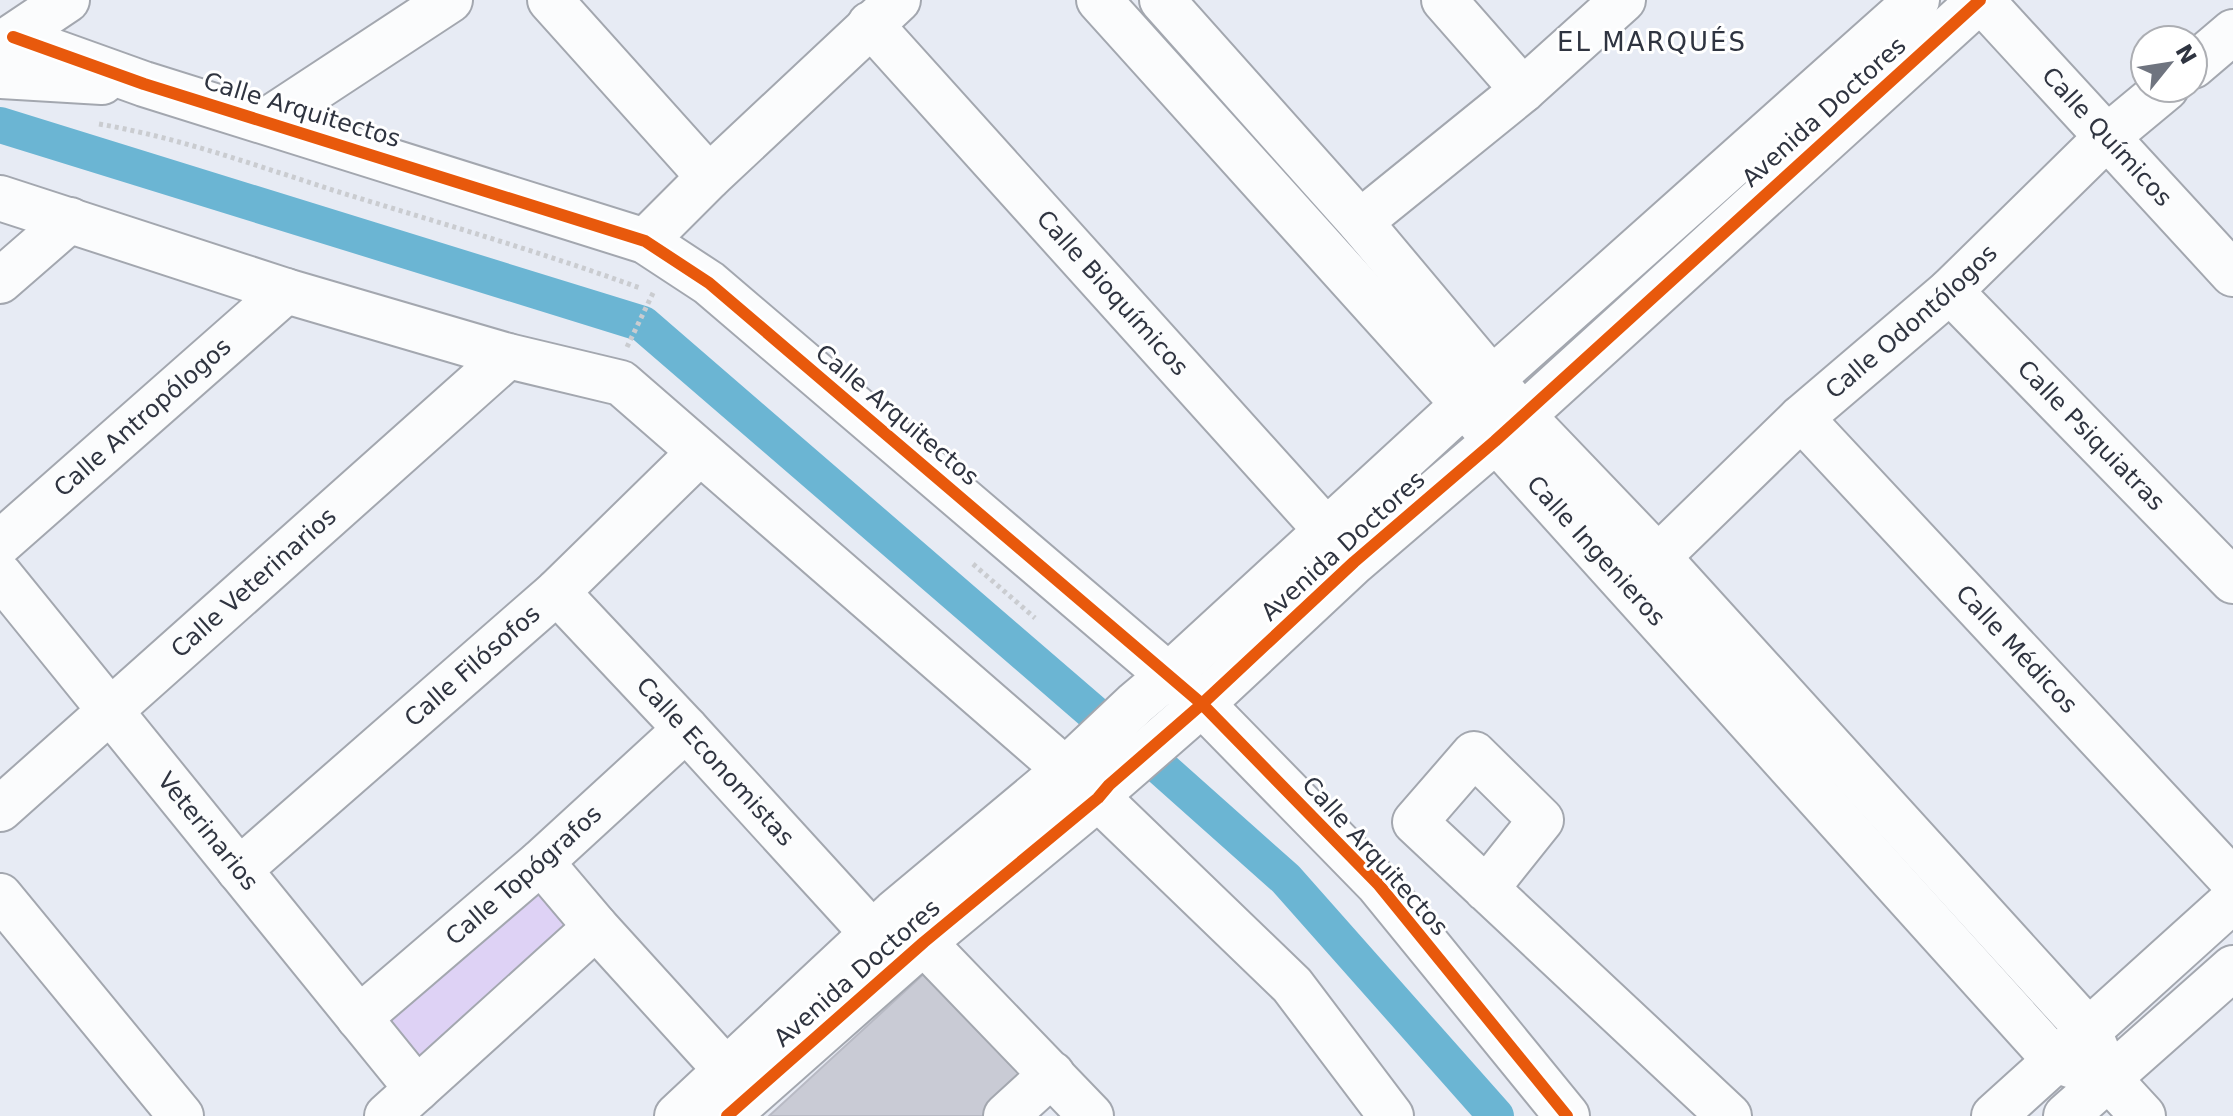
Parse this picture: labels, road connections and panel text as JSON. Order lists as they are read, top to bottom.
{
  "streets": {
    "street": [
      "Calle Arquitectos",
      "Avenida Doctores",
      "Calle Químicos",
      "Calle Bioquímicos",
      "Calle Odontólogos",
      "Calle Antropólogos",
      "Calle Psiquiatras",
      "Calle Ingenieros",
      "Calle Veterinarios",
      "Calle Médicos",
      "Calle Filósofos",
      "Calle Economistas",
      "Veterinarios",
      "Calle Topógrafos"
    ]
  },
  "crossings": [
    ["Calle Arquitectos", "Avenida Doctores"],
    ["Avenida Doctores", "Calle Químicos"],
    ["Avenida Doctores", "Calle Bioquímicos"],
    ["Avenida Doctores", "Calle Ingenieros"],
    ["Avenida Doctores", "Calle Economistas"],
    ["Calle Químicos", "Calle Odontólogos"],
    ["Calle Odontólogos", "Calle Psiquiatras"],
    ["Calle Odontólogos", "Calle Ingenieros"],
    ["Calle Odontólogos", "Calle Médicos"],
    ["Calle Veterinarios", "Veterinarios"],
    ["Calle Filósofos", "Calle Economistas"],
    ["Calle Filósofos", "Veterinarios"],
    ["Calle Economistas", "Calle Topógrafos"],
    ["Veterinarios", "Calle Topógrafos"]
  ],
  "districts": ["EL MARQUÉS"],
  "north": "top right"
}
